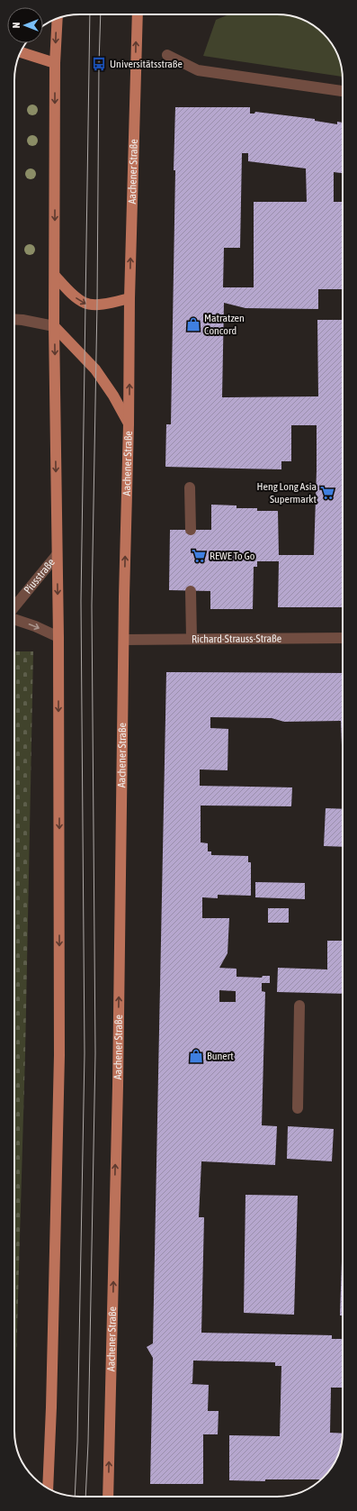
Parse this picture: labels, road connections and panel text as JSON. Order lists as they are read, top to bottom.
{
  "streets": {
    "main road": ["Aachener Straße"],
    "street": ["Piusstraße", "Richard-Strauss-Straße"]
  },
  "crossings": [
    ["Aachener Straße", "Richard-Strauss-Straße"]
  ],
  "one_way": ["Piusstraße"],
  "places": {
    "bus stop": ["Universitätsstraße"],
    "shop": ["Matratzen Concord", "Bunert"],
    "supermarket": ["Heng Long Asia Supermarkt", "REWE To Go"]
  },
  "north": "left"
}
